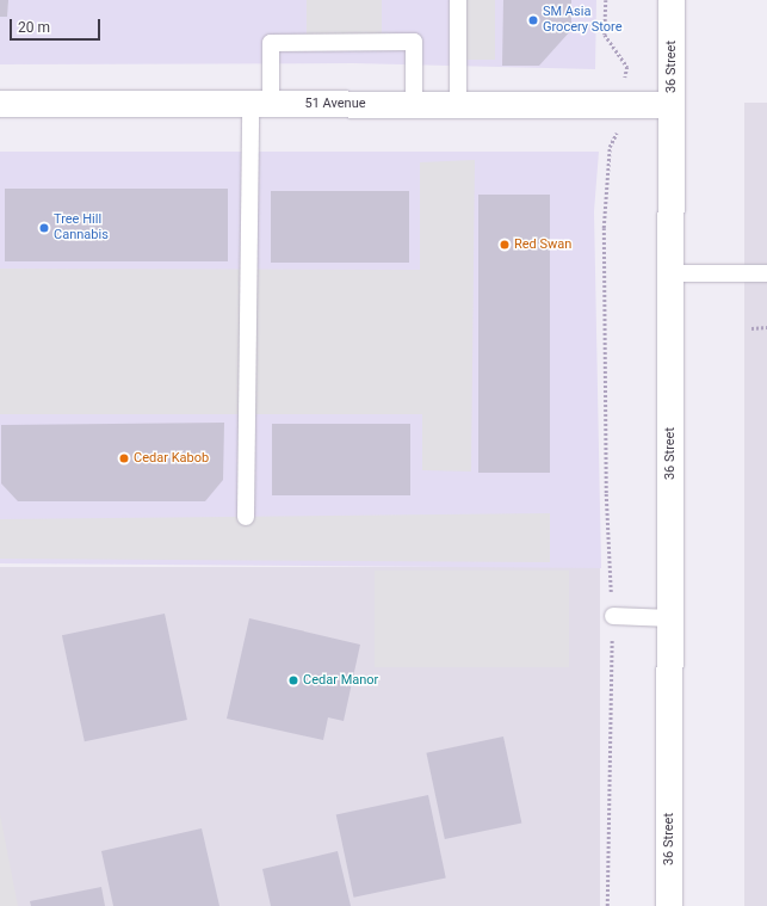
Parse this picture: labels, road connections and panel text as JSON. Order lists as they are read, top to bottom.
{
  "streets": {
    "street": ["36 Street", "51 Avenue"]
  },
  "crossings": [
    ["36 Street", "51 Avenue"]
  ],
  "places": [
    "SM Asia Grocery Store",
    "Tree Hill Cannabis",
    "Red Swan",
    "Cedar Kabob",
    "Cedar Manor"
  ],
  "scale_bar": "20 m"
}
